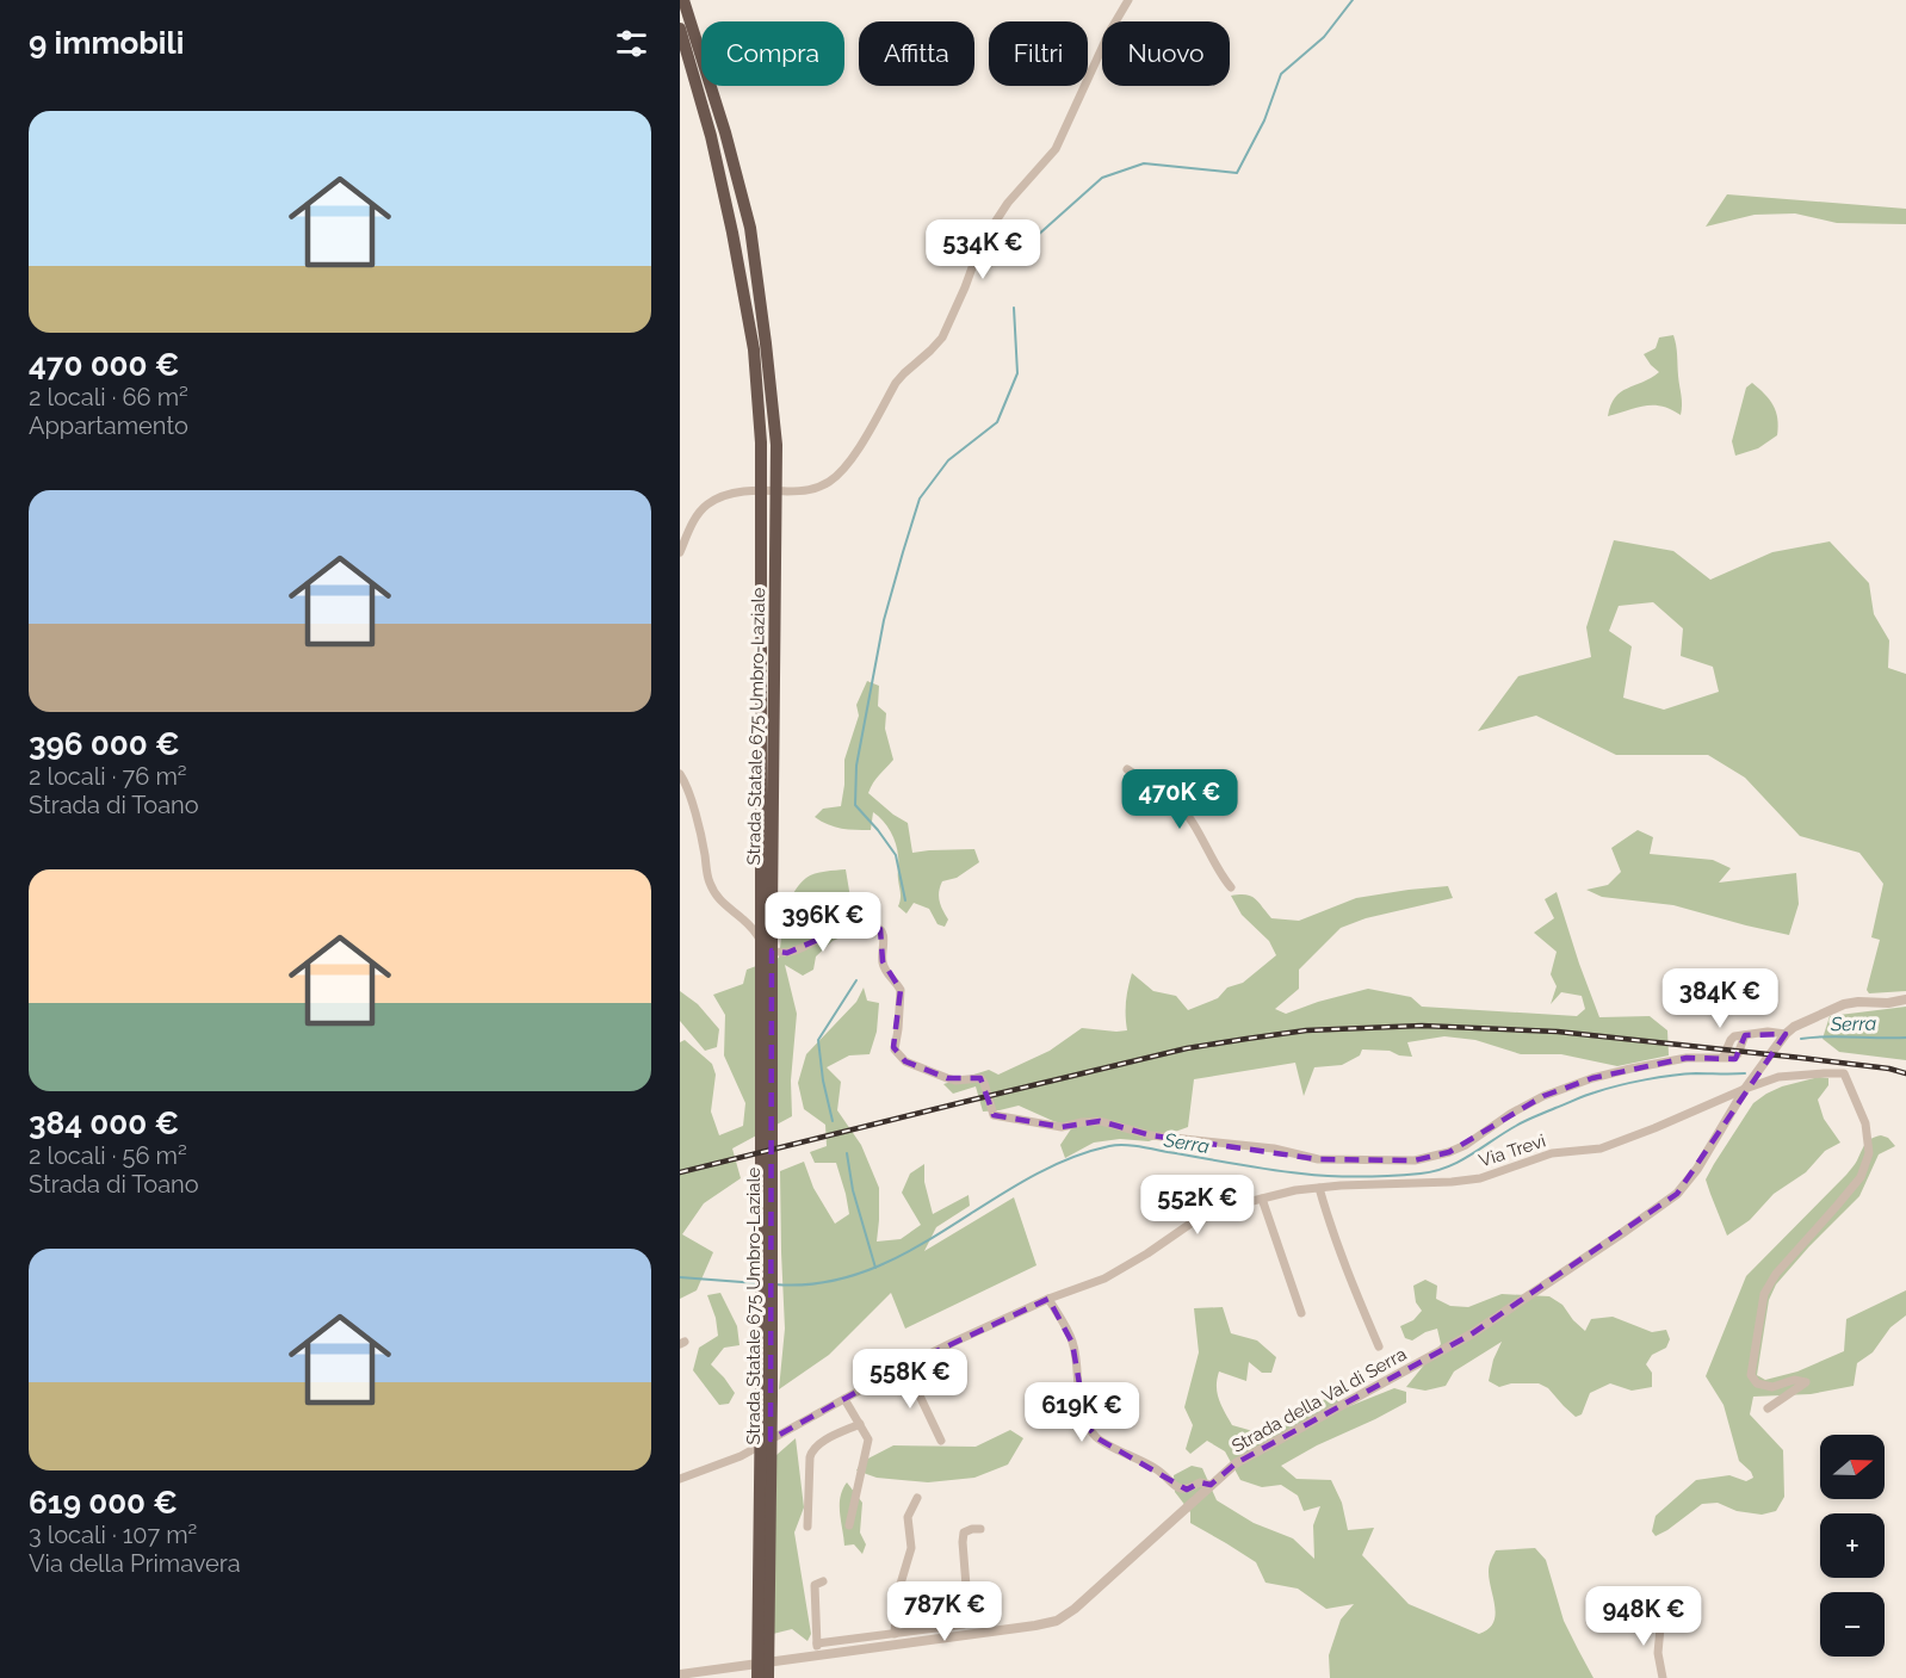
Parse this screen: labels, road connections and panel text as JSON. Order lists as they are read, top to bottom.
{
  "streets": {
    "highway": ["Strada Statale 675 Umbro-Laziale"],
    "street": ["Via Trevi", "Strada della Val di Serra"]
  },
  "crossings": [
    ["Via Trevi", "Strada della Val di Serra"]
  ],
  "water": ["Serra"],
  "north": "right",
  "page": {
    "heading": "9 immobili",
    "chip": [
      "Compra",
      "Affitta",
      "Filtri",
      "Nuovo"
    ],
    "list": [
      {
        "name": "470 000 €",
        "note": "2 locali · 66 m² · Appartamento"
      },
      {
        "name": "396 000 €",
        "note": "2 locali · 76 m² · Strada di Toano"
      },
      {
        "name": "384 000 €",
        "note": "2 locali · 56 m² · Strada di Toano"
      },
      {
        "name": "619 000 €",
        "note": "3 locali · 107 m² · Via della Primavera"
      }
    ],
    "price": [
      "534K €",
      "470K €",
      "396K €",
      "384K €",
      "552K €",
      "558K €",
      "619K €",
      "787K €",
      "948K €"
    ],
    "map_buttons": ["+", "−"]
  }
}
